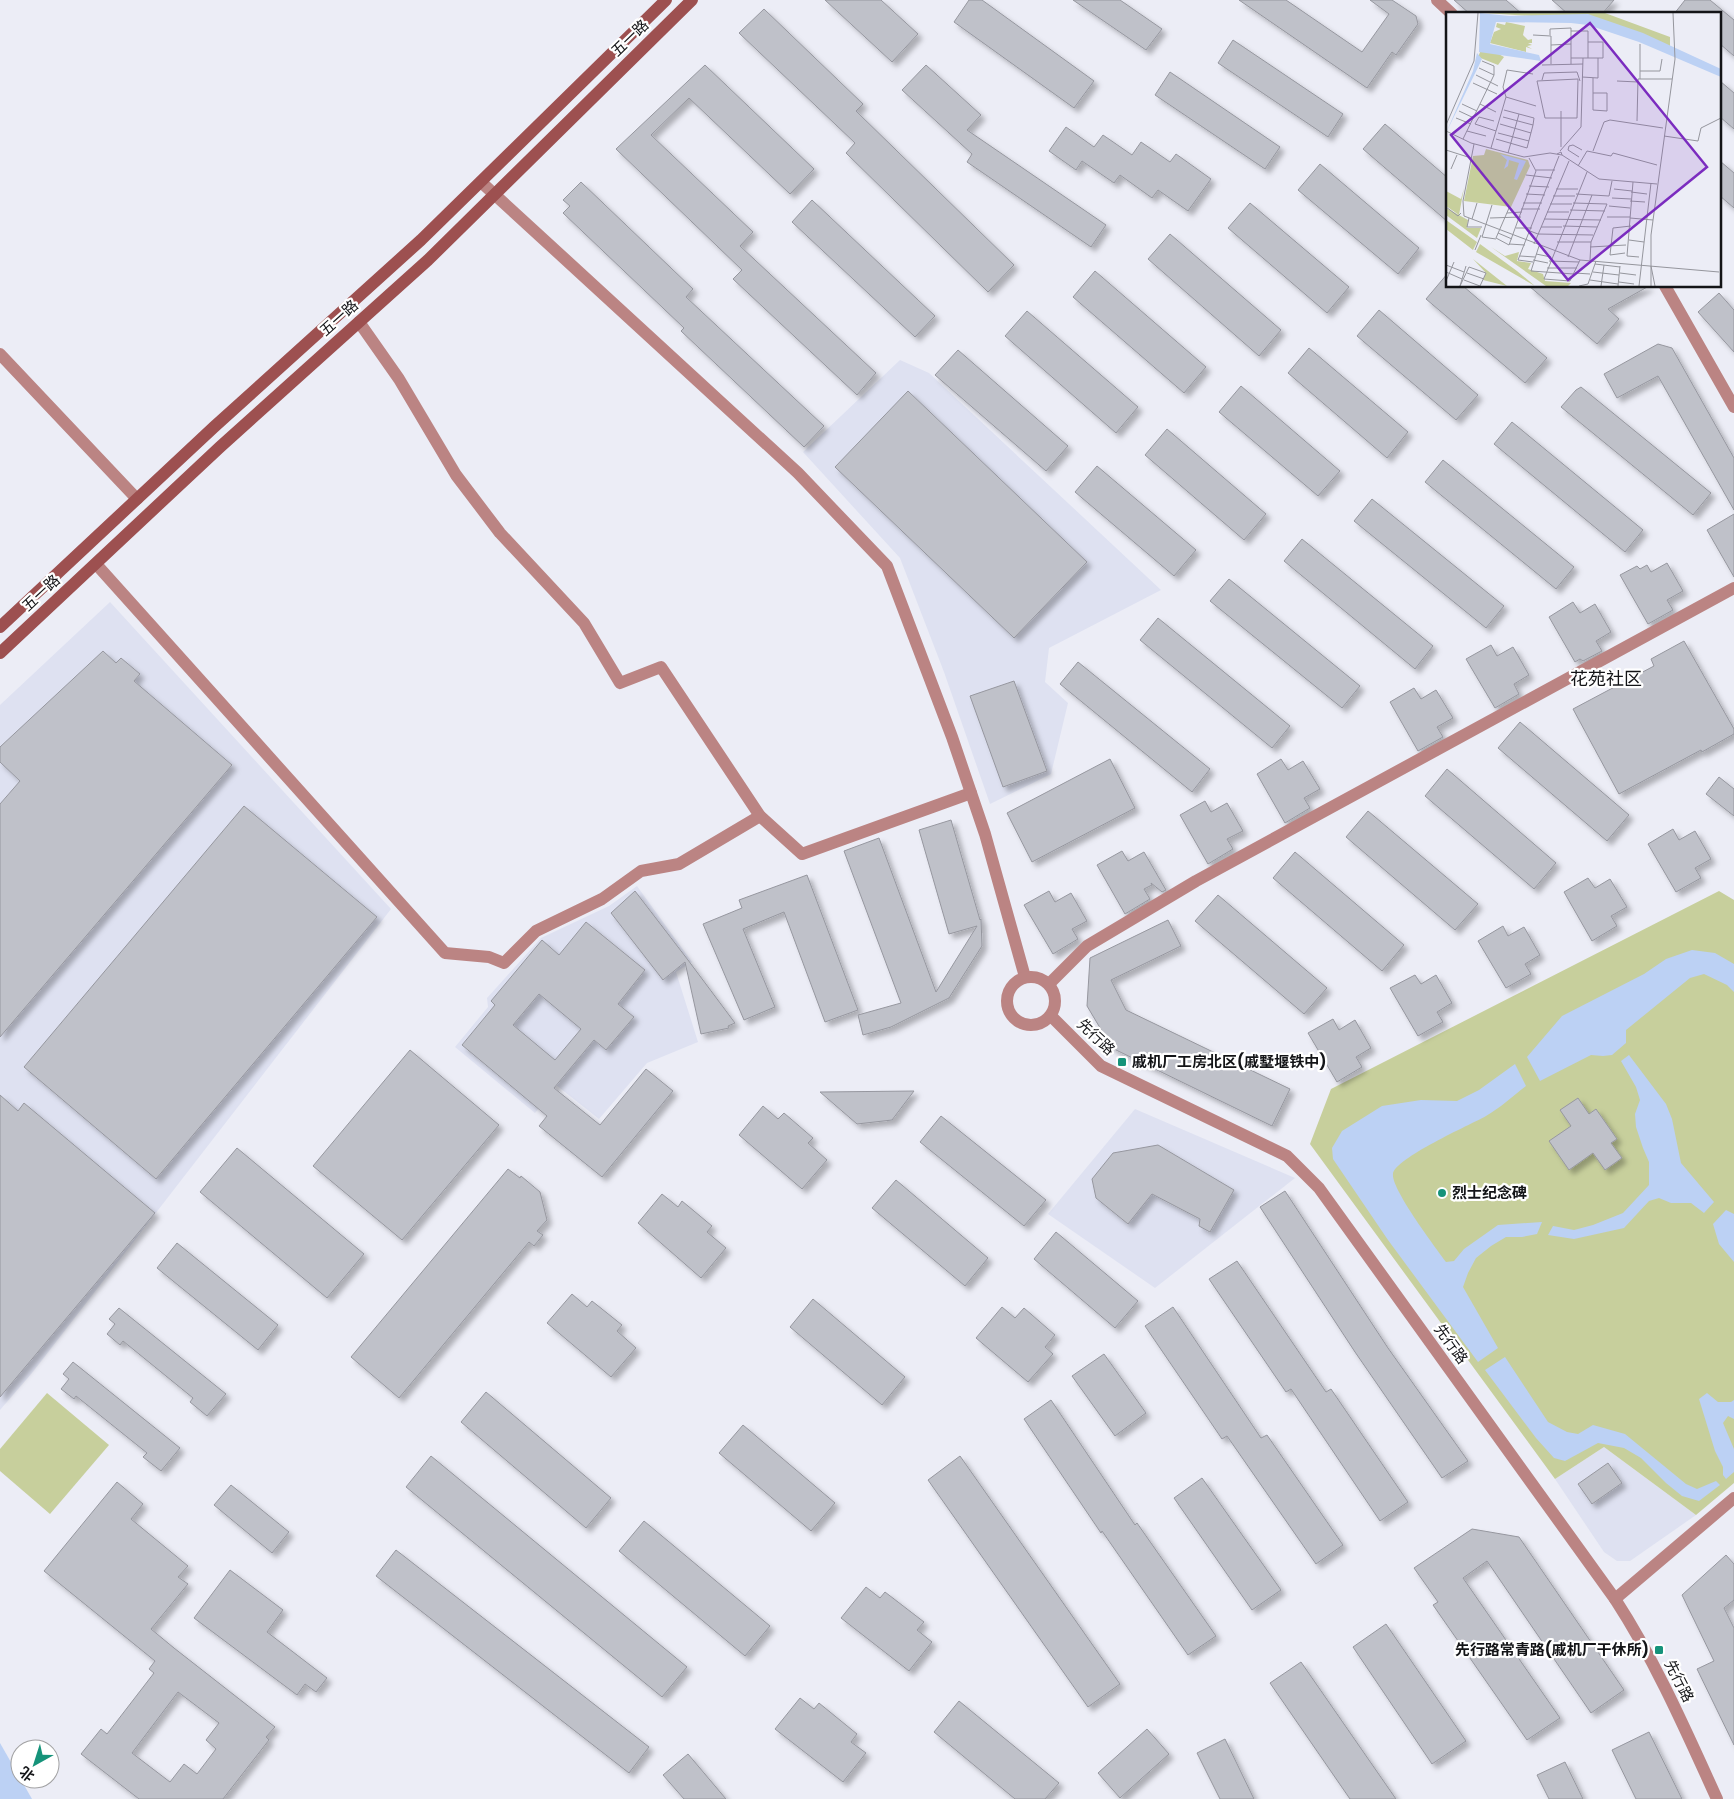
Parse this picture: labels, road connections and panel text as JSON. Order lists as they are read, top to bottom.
{
  "streets": {
    "main road": ["五一路"],
    "street": ["先行路"]
  },
  "districts": ["花苑社区"],
  "places": {
    "transit": ["戚机厂工房北区(戚墅堰铁中)", "先行路常青路(戚机厂干休所)"],
    "other": ["烈士纪念碑"]
  },
  "north": "bottom left"
}
